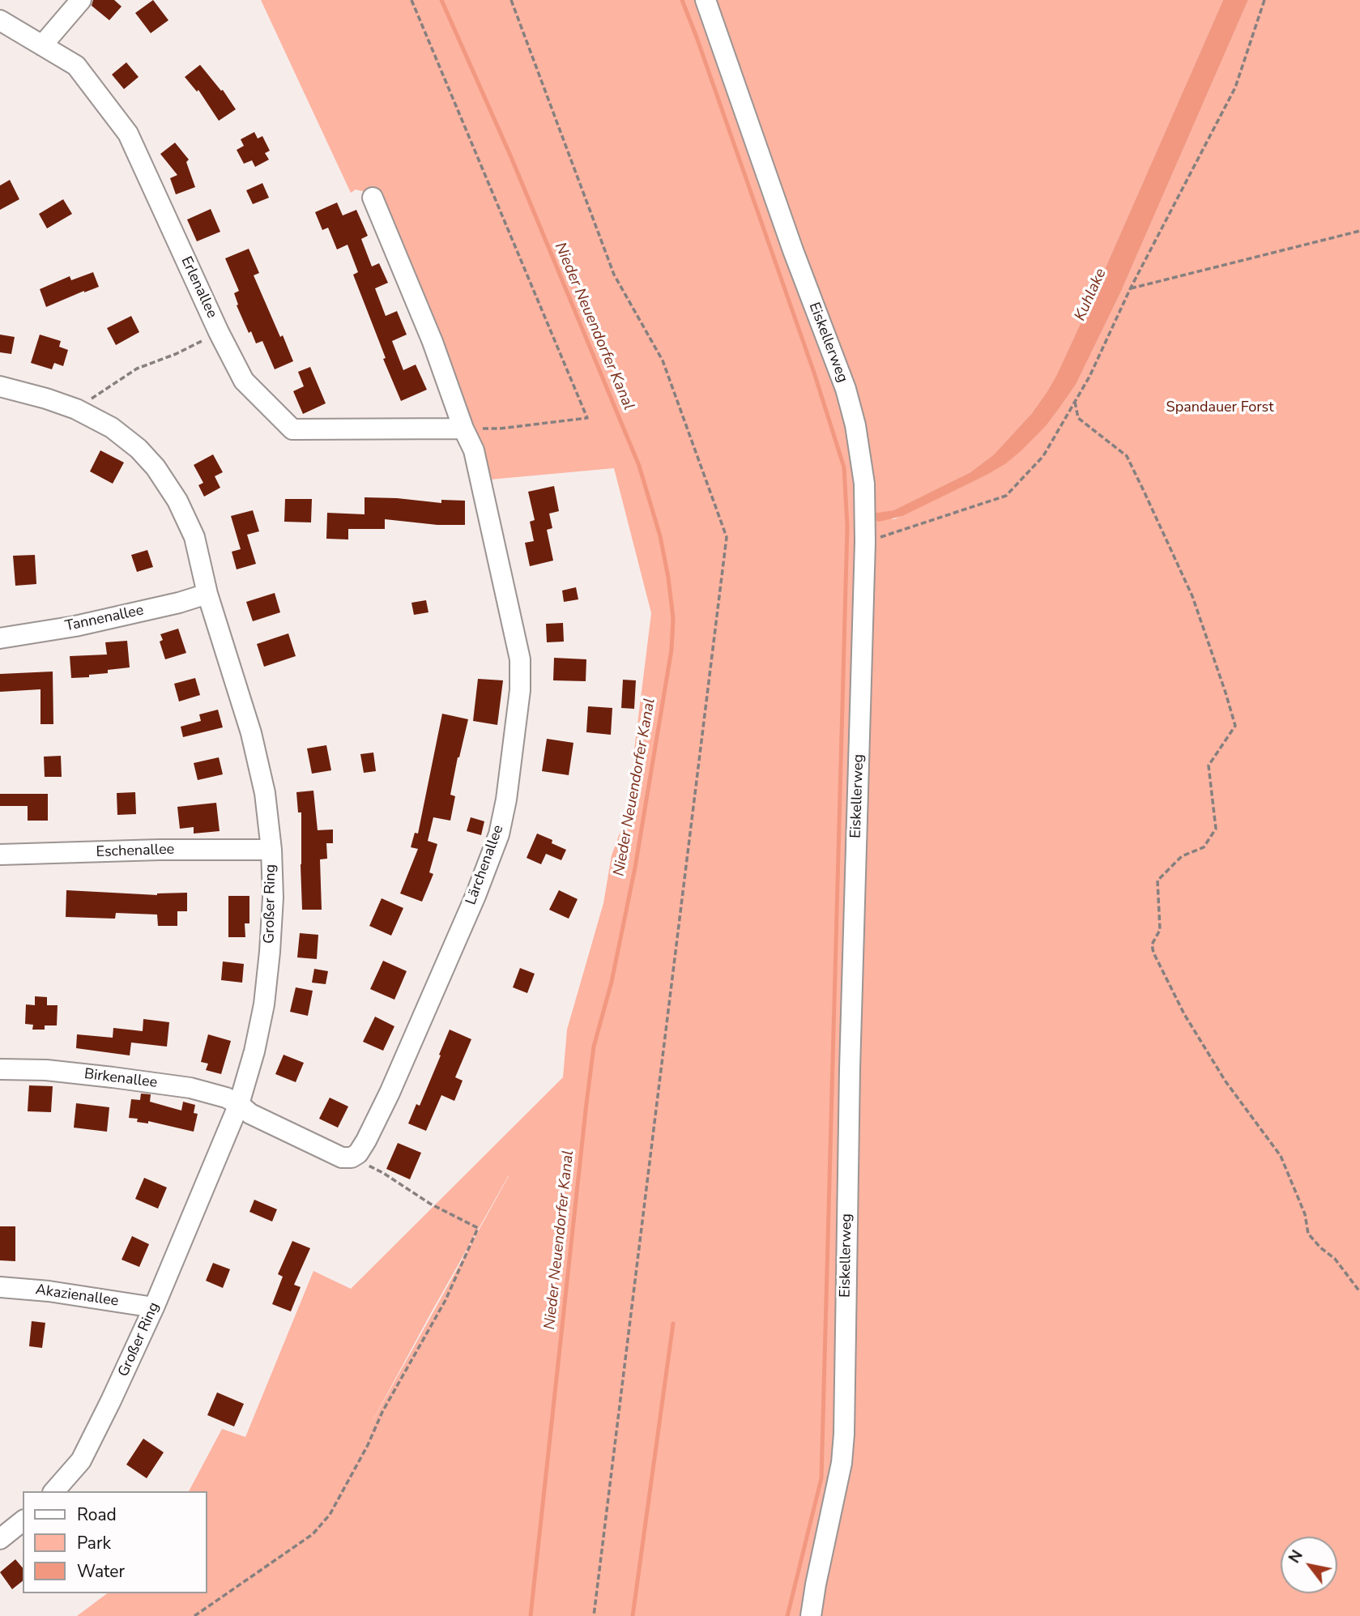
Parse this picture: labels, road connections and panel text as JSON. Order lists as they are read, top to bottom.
{
  "streets": {
    "street": [
      "Erlenallee",
      "Eiskellerweg",
      "Tannenallee",
      "Eschenallee",
      "Lärchenallee",
      "Großer Ring",
      "Birkenallee",
      "Akazienallee"
    ]
  },
  "crossings": [
    ["Erlenallee", "Lärchenallee"],
    ["Tannenallee", "Großer Ring"],
    ["Eschenallee", "Großer Ring"],
    ["Großer Ring", "Birkenallee"],
    ["Großer Ring", "Akazienallee"]
  ],
  "water": ["Kuhlake", "Nieder Neuendorfer Kanal"],
  "parks": ["Spandauer Forst"],
  "legend": ["Road", "Park", "Water"],
  "north": "top left"
}
